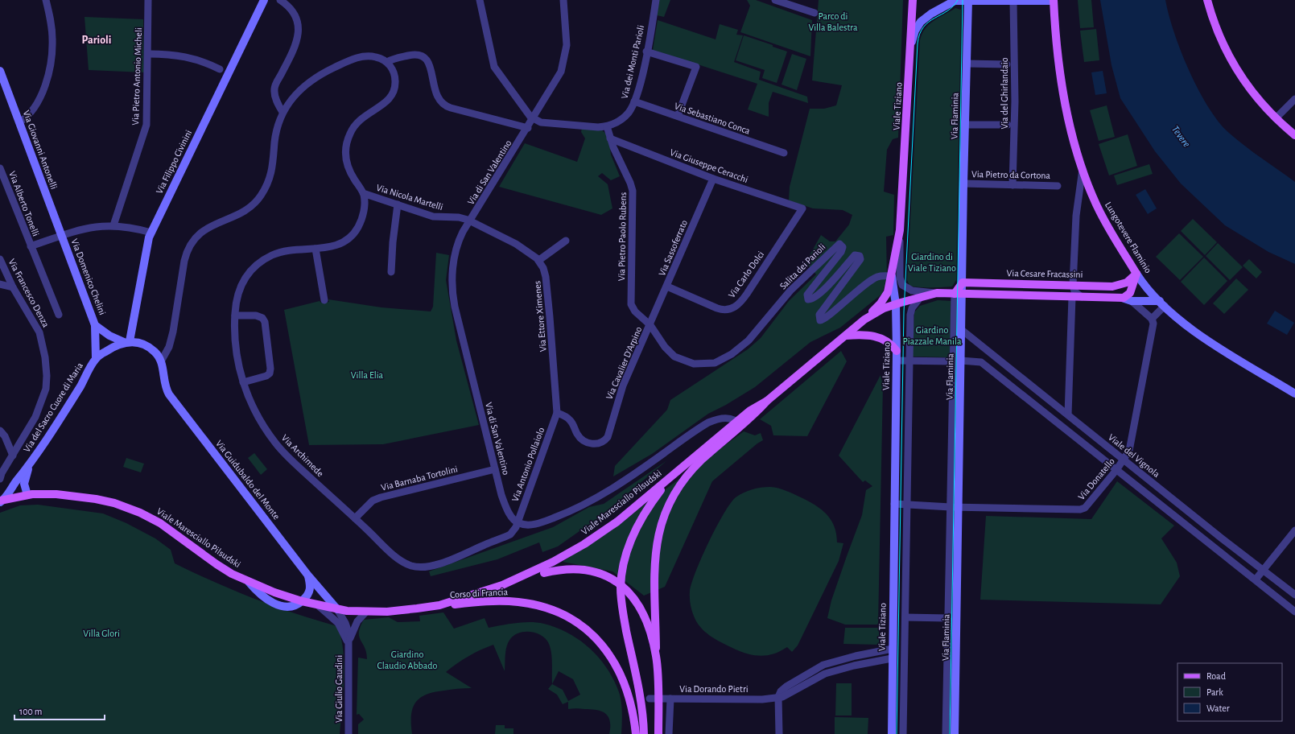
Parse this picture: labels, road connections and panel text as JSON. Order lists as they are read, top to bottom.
{
  "streets": {
    "main road": [
      "Viale Tiziano",
      "Lungotevere Flaminio",
      "Via Cesare Fracassini",
      "Viale Maresciallo Pilsudski",
      "Corso di Francia"
    ],
    "street": [
      "Via dei Monti Parioli",
      "Via Pietro Antonio Micheli",
      "Via del Ghirlandaio",
      "Via Flaminia",
      "Via Sebastiano Conca",
      "Via Giovanni Antonelli",
      "Via Filippo Civinini",
      "Via Giuseppe Ceracchi",
      "Via di San Valentino",
      "Via Pietro da Cortona",
      "Via Nicola Martelli",
      "Via Alberto Tonelli",
      "Via Pietro Paolo Rubens",
      "Via Sassoferrato",
      "Salita dei Parioli",
      "Via Carlo Dolci",
      "Via Domenico Chelini",
      "Via Francesco Denza",
      "Via Ettore Ximenes",
      "Via Cavalier D'Arpino",
      "Via del Sacro Cuore di Maria",
      "Via Archimede",
      "Viale del Vignola",
      "Via Antonio Pollaiolo",
      "Via Barnaba Tortolini",
      "Via Donatello",
      "Via Guidubaldo del Monte",
      "Via Giulio Gaudini",
      "Via Dorando Pietri"
    ]
  },
  "crossings": [
    ["Via dei Monti Parioli", "Via Sebastiano Conca"],
    ["Via dei Monti Parioli", "Via di San Valentino"],
    ["Via dei Monti Parioli", "Via Pietro Paolo Rubens"],
    ["Via del Ghirlandaio", "Via Pietro da Cortona"],
    ["Viale Tiziano", "Salita dei Parioli"],
    ["Viale Tiziano", "Via Donatello"],
    ["Viale Tiziano", "Via Dorando Pietri"],
    ["Via Flaminia", "Via Pietro da Cortona"],
    ["Via Flaminia", "Via Cesare Fracassini"],
    ["Via Flaminia", "Viale del Vignola"],
    ["Via Flaminia", "Via Donatello"],
    ["Via Giovanni Antonelli", "Via Domenico Chelini"],
    ["Via Giuseppe Ceracchi", "Via Pietro Paolo Rubens"],
    ["Via Giuseppe Ceracchi", "Via Sassoferrato"],
    ["Via Giuseppe Ceracchi", "Via Carlo Dolci"],
    ["Via di San Valentino", "Via Nicola Martelli"],
    ["Via di San Valentino", "Via Archimede"],
    ["Via di San Valentino", "Via Antonio Pollaiolo"],
    ["Via di San Valentino", "Via Barnaba Tortolini"],
    ["Via Nicola Martelli", "Via Archimede"],
    ["Via Pietro Paolo Rubens", "Via Sassoferrato"],
    ["Via Pietro Paolo Rubens", "Salita dei Parioli"],
    ["Via Pietro Paolo Rubens", "Via Cavalier D'Arpino"],
    ["Lungotevere Flaminio", "Via Cesare Fracassini"],
    ["Via Sassoferrato", "Salita dei Parioli"],
    ["Via Sassoferrato", "Via Carlo Dolci"],
    ["Via Sassoferrato", "Via Cavalier D'Arpino"],
    ["Salita dei Parioli", "Via Cavalier D'Arpino"],
    ["Via Ettore Ximenes", "Via Cavalier D'Arpino"],
    ["Via Ettore Ximenes", "Via Antonio Pollaiolo"],
    ["Via Cavalier D'Arpino", "Via Antonio Pollaiolo"],
    ["Via del Sacro Cuore di Maria", "Viale Maresciallo Pilsudski"],
    ["Via Archimede", "Via Antonio Pollaiolo"],
    ["Via Archimede", "Via Barnaba Tortolini"],
    ["Viale del Vignola", "Via Donatello"],
    ["Via Guidubaldo del Monte", "Viale Maresciallo Pilsudski"],
    ["Via Guidubaldo del Monte", "Via Giulio Gaudini"],
    ["Viale Maresciallo Pilsudski", "Corso di Francia"],
    ["Viale Maresciallo Pilsudski", "Via Giulio Gaudini"]
  ],
  "districts": ["Parioli"],
  "water": ["Tevere"],
  "parks": [
    "Parco di Villa Balestra",
    "Giardino di Viale Tiziano",
    "Giardino Piazzale Manila",
    "Villa Elia",
    "Villa Glori",
    "Giardino Claudio Abbado"
  ],
  "legend": ["Road", "Park", "Water"],
  "scale_bar": "100 m"
}
